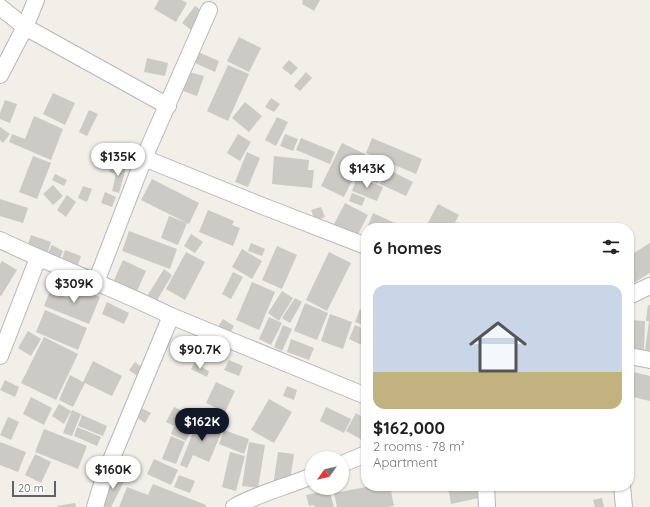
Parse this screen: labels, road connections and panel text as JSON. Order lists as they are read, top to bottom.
{
  "scale_bar": "20 m",
  "north": "bottom left",
  "page": {
    "price": [
      "$135K",
      "$143K",
      "$309K",
      "$90.7K",
      "$162K",
      "$160K"
    ],
    "heading": "6 homes",
    "list": [
      {
        "name": "$162,000",
        "note": "2 rooms · 78 m² · Apartment"
      }
    ],
    "scale": "20 m"
  }
}
